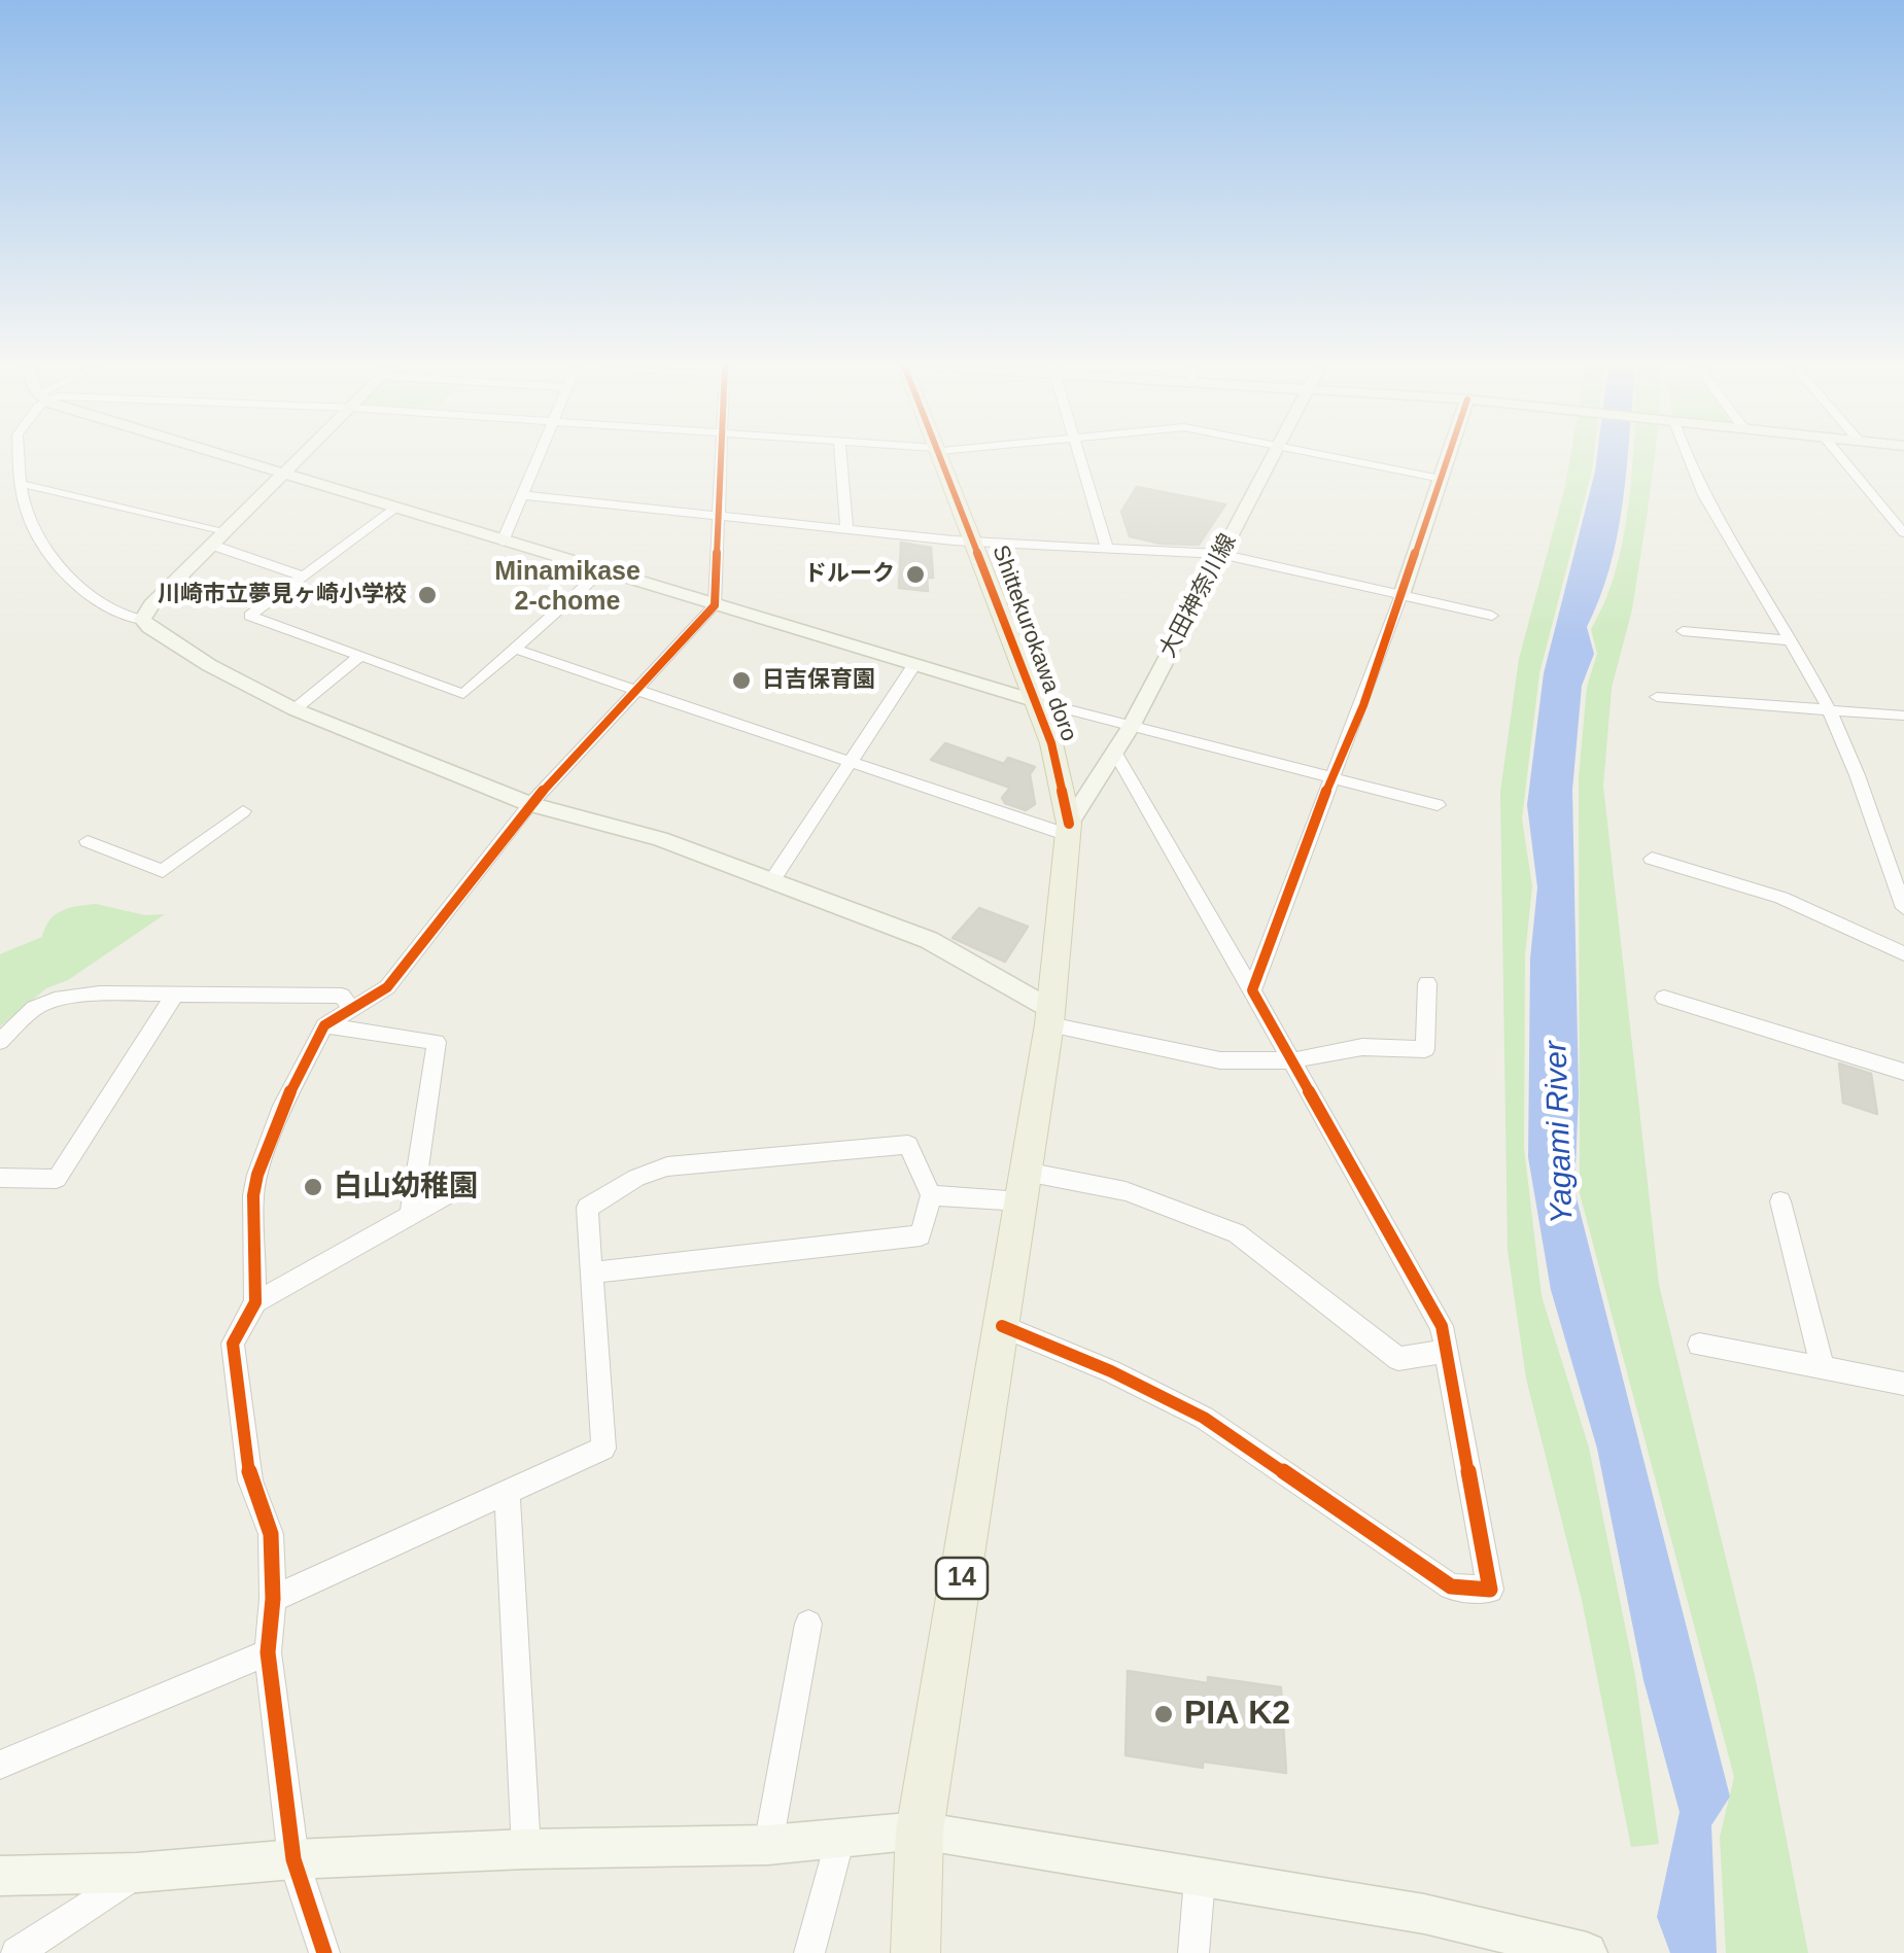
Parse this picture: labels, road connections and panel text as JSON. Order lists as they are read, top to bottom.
{
  "streets": {
    "main road": ["Shittekurokawa doro", "14"],
    "street": ["大田神奈川線"]
  },
  "crossings": [
    ["大田神奈川線", "Shittekurokawa doro"]
  ],
  "districts": ["Minamikase 2-chome"],
  "water": ["Yagami River"],
  "places": [
    "ドルーク",
    "川崎市立夢見ヶ崎小学校",
    "日吉保育園",
    "白山幼稚園",
    "PIA K2"
  ]
}
